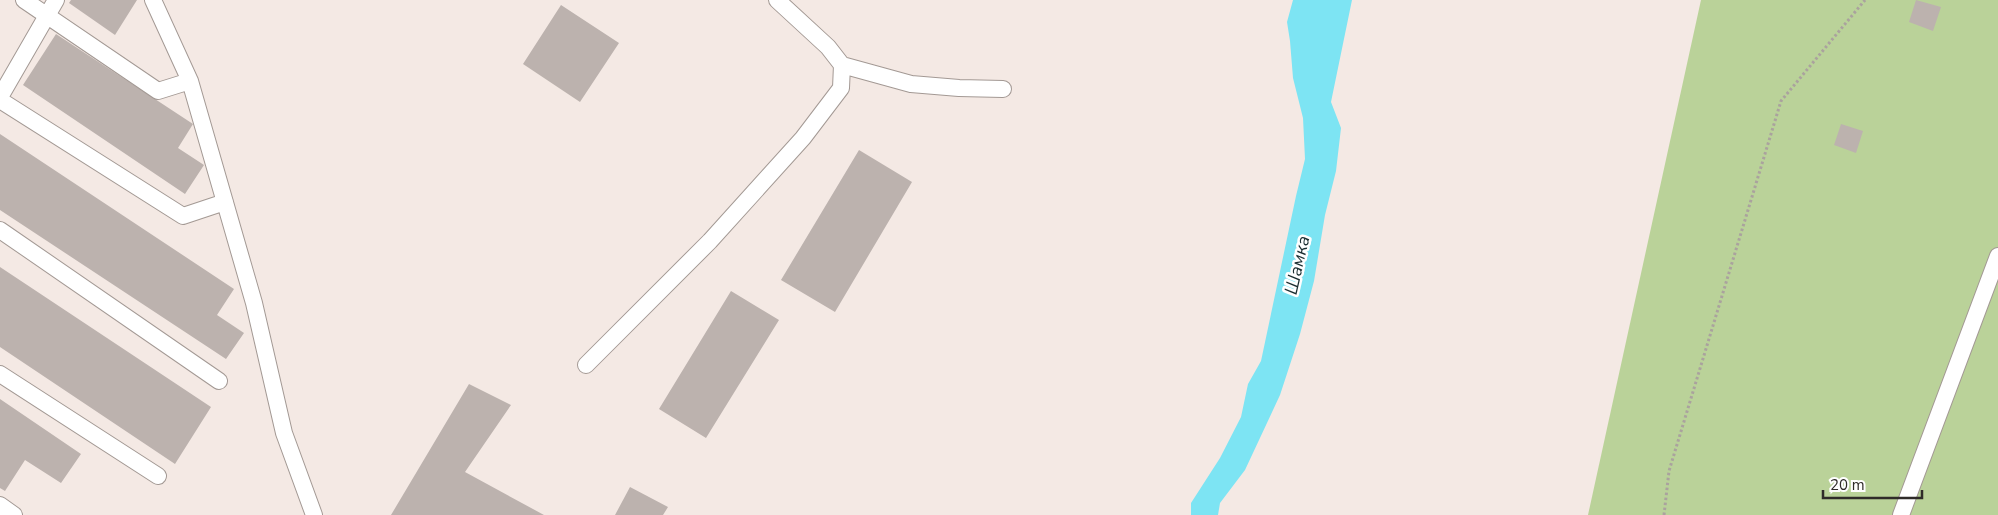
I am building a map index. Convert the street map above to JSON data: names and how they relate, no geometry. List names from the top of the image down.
{
  "water": ["Шамка"],
  "scale_bar": "20 m"
}
